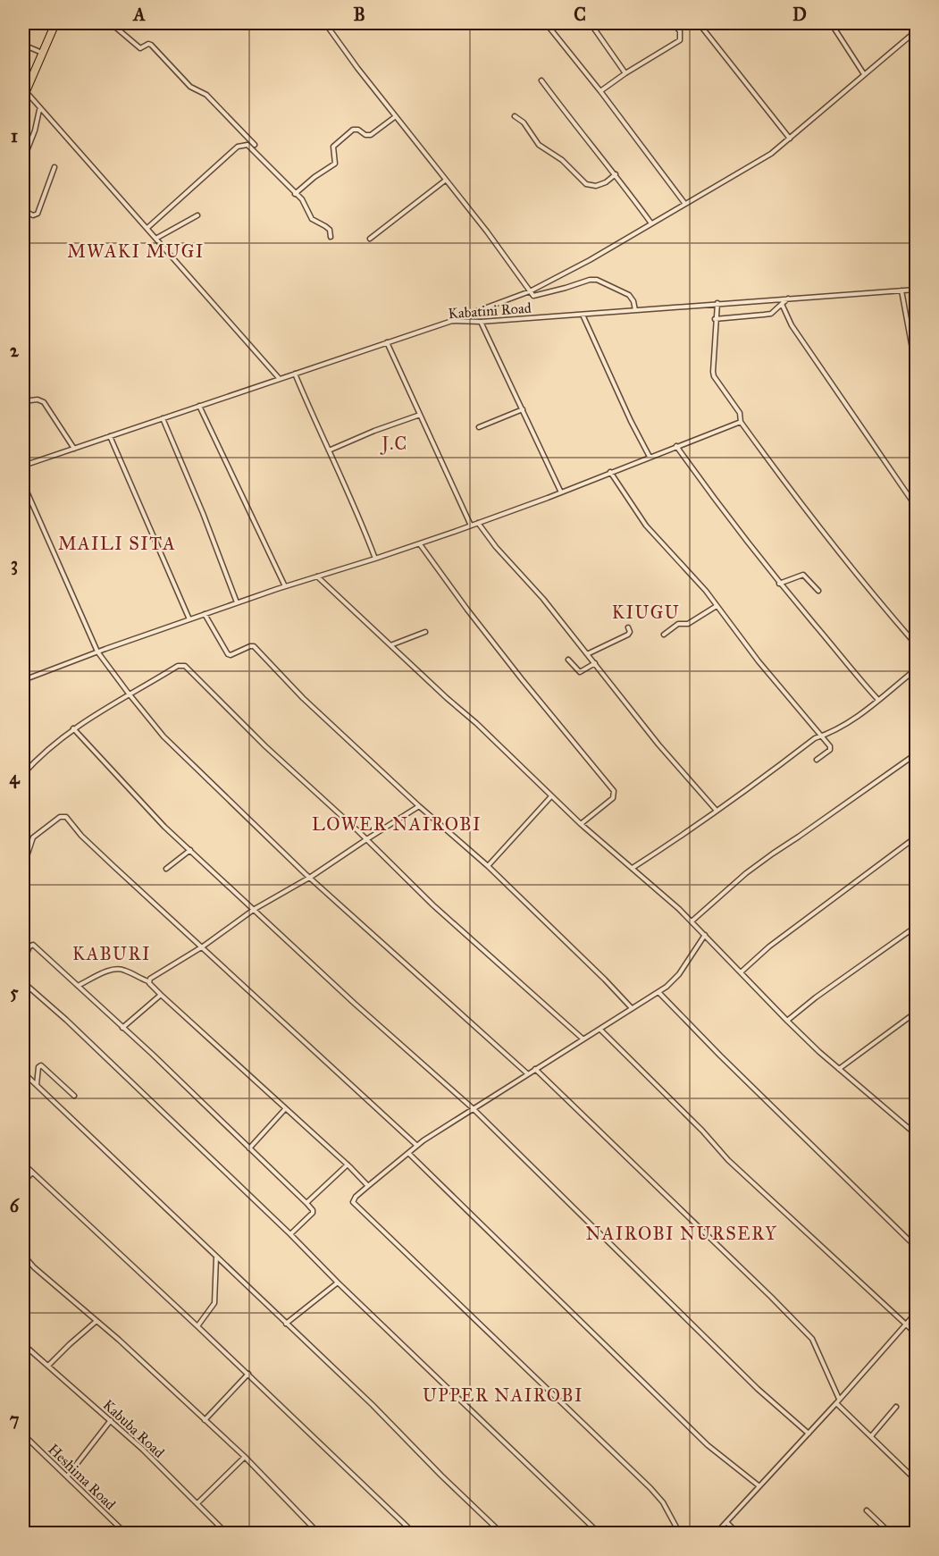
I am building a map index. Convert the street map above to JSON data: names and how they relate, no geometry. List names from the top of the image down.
{
  "streets": {
    "street": ["Kabatini Road", "Kabuba Road", "Heshima Road"]
  },
  "districts": [
    "MWAKI MUGI",
    "J.C",
    "MAILI SITA",
    "KIUGU",
    "LOWER NAIROBI",
    "KABURI",
    "NAIROBI NURSERY",
    "UPPER NAIROBI"
  ],
  "grid": {
    "columns": [
      "A",
      "B",
      "C",
      "D"
    ],
    "rows": [
      "1",
      "2",
      "3",
      "4",
      "5",
      "6",
      "7"
    ]
  }
}
